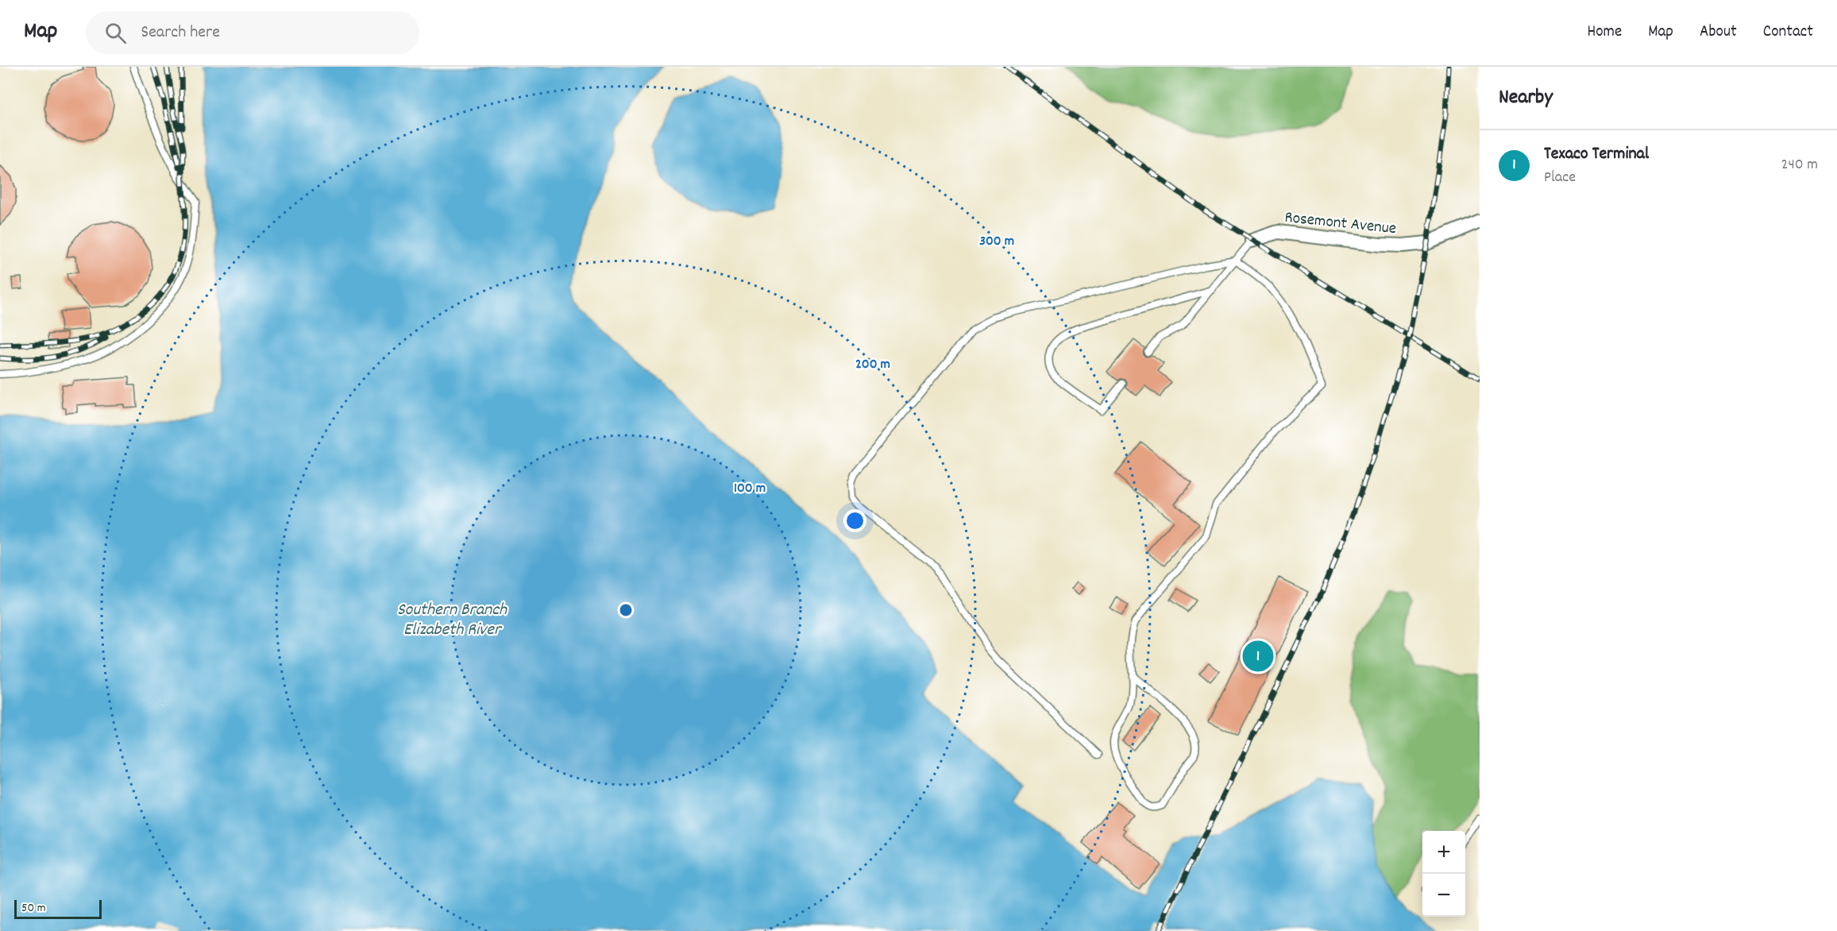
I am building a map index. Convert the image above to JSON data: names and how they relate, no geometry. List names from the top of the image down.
{
  "streets": {
    "street": ["Rosemont Avenue"]
  },
  "water": ["Southern Branch Elizabeth River"],
  "scale_bar": "50 m",
  "page": {
    "header": "Map",
    "search": "Search here",
    "nav": [
      "Home",
      "Map",
      "About",
      "Contact"
    ],
    "heading": "Nearby",
    "list": [
      {
        "mark": "1",
        "name": "Texaco Terminal",
        "note": "Place",
        "value": "240 m"
      }
    ],
    "pins": "1",
    "map_buttons": ["+", "−"],
    "scale": "50 m"
  },
  "rings": ["300 m", "200 m", "100 m"]
}
